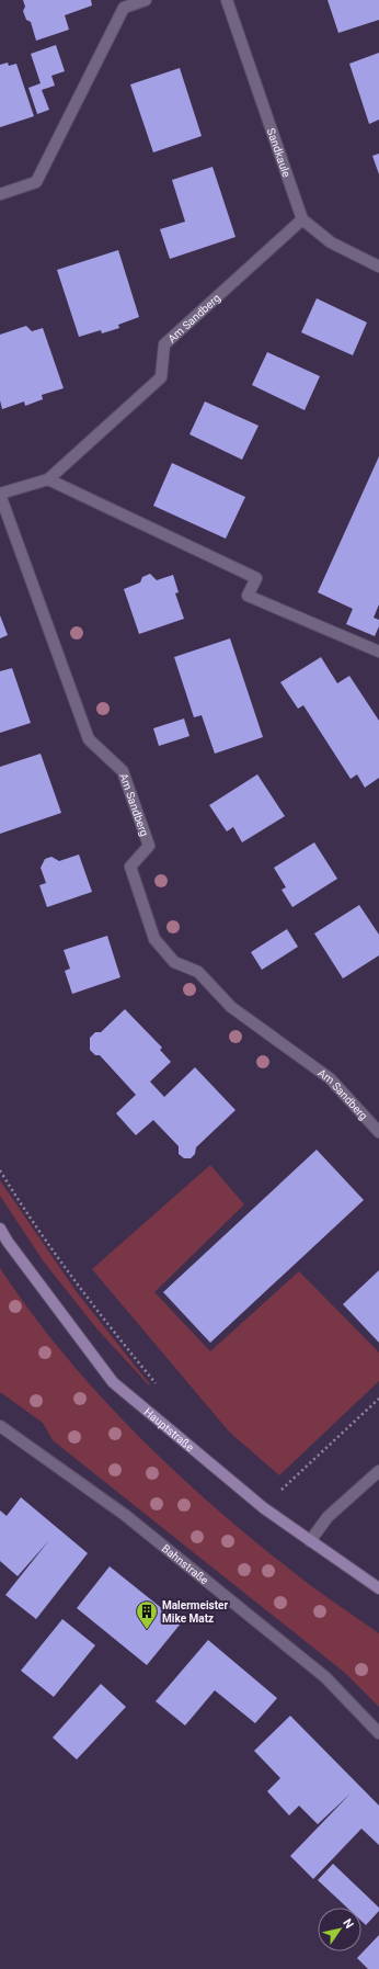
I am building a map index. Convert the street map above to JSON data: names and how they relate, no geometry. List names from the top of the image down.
{
  "streets": {
    "main road": ["Hauptstraße"],
    "street": ["Sandkaule", "Am Sandberg", "Bahnstraße"]
  },
  "crossings": [
    ["Sandkaule", "Am Sandberg"]
  ],
  "places": {
    "building": ["Malermeister Mike Matz"]
  },
  "north": "top right"
}
